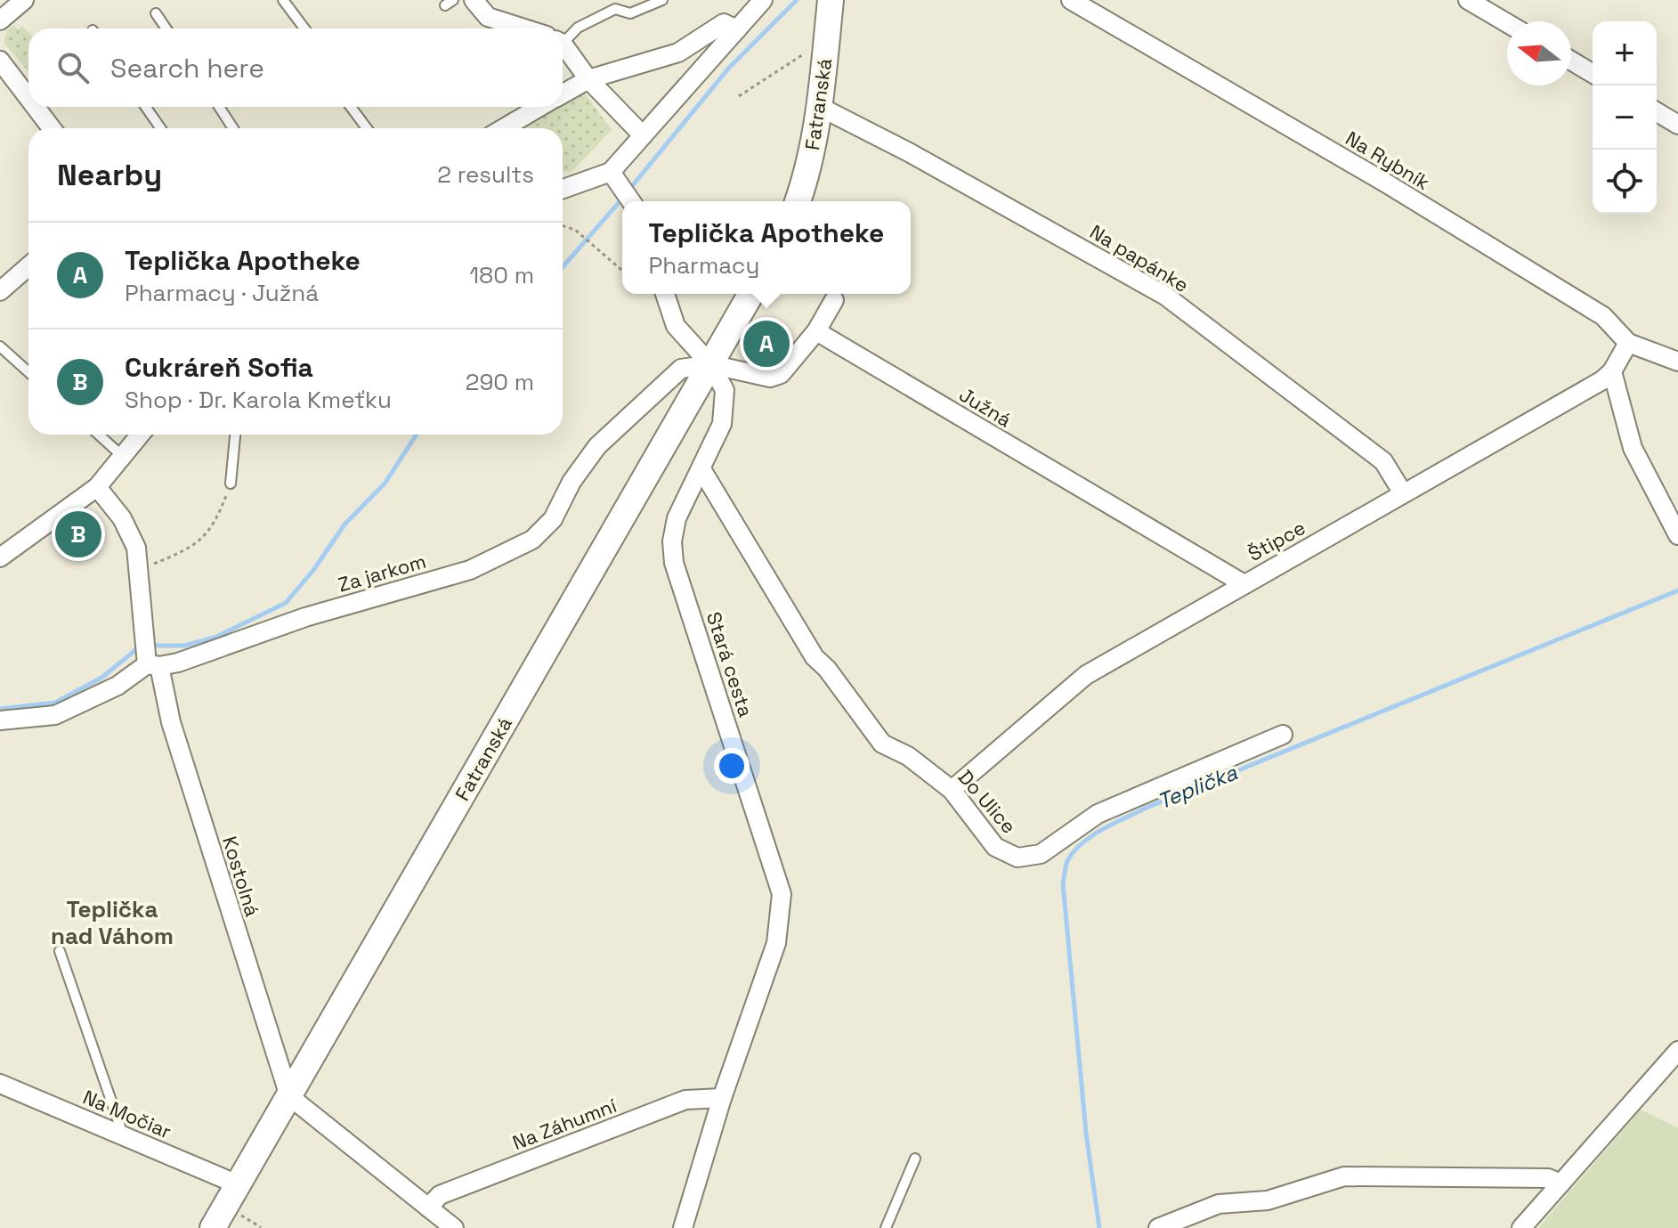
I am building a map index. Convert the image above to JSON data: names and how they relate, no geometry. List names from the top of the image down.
{
  "streets": {
    "main road": ["Fatranská"],
    "street": [
      "Na Rybník",
      "Na papánke",
      "Južná",
      "Štipce",
      "Za jarkom",
      "Stará cesta",
      "Do Ulice",
      "Kostolná",
      "Na Močiar",
      "Na Záhumní"
    ]
  },
  "crossings": [
    ["Fatranská", "Na papánke"],
    ["Fatranská", "Za jarkom"],
    ["Fatranská", "Stará cesta"],
    ["Fatranská", "Kostolná"],
    ["Fatranská", "Na Močiar"],
    ["Na Rybník", "Štipce"],
    ["Na papánke", "Štipce"],
    ["Južná", "Štipce"],
    ["Štipce", "Do Ulice"],
    ["Za jarkom", "Stará cesta"],
    ["Za jarkom", "Kostolná"],
    ["Stará cesta", "Do Ulice"],
    ["Stará cesta", "Na Záhumní"]
  ],
  "districts": ["Teplička nad Váhom"],
  "water": ["Teplička"],
  "north": "left",
  "page": {
    "map_buttons": ["+", "−"],
    "search": "Search here",
    "heading": ["Nearby", "2 results"],
    "popup": ["Teplička Apotheke", "Pharmacy"],
    "list": [
      {
        "mark": "A",
        "name": "Teplička Apotheke",
        "note": "Pharmacy · Južná",
        "value": "180 m"
      },
      {
        "mark": "B",
        "name": "Cukráreň Sofia",
        "note": "Shop · Dr. Karola Kmeťku",
        "value": "290 m"
      }
    ],
    "pins": ["A", "B"]
  }
}
